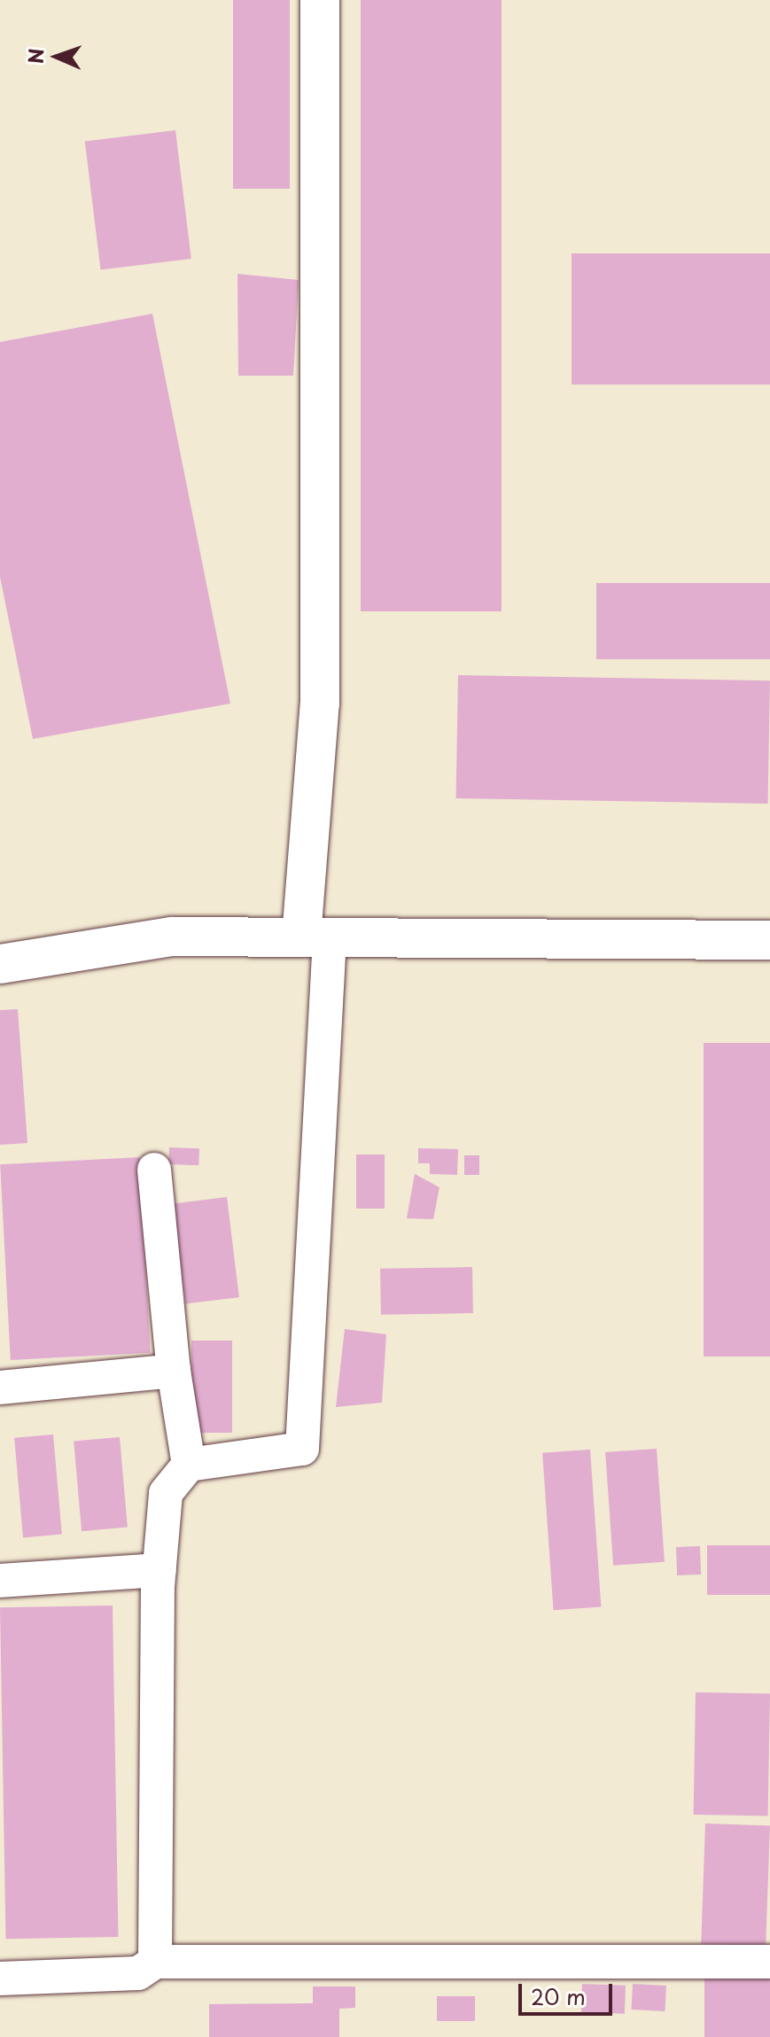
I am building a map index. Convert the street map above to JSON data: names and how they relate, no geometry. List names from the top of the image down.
{
  "scale_bar": "20 m",
  "north": "left"
}
